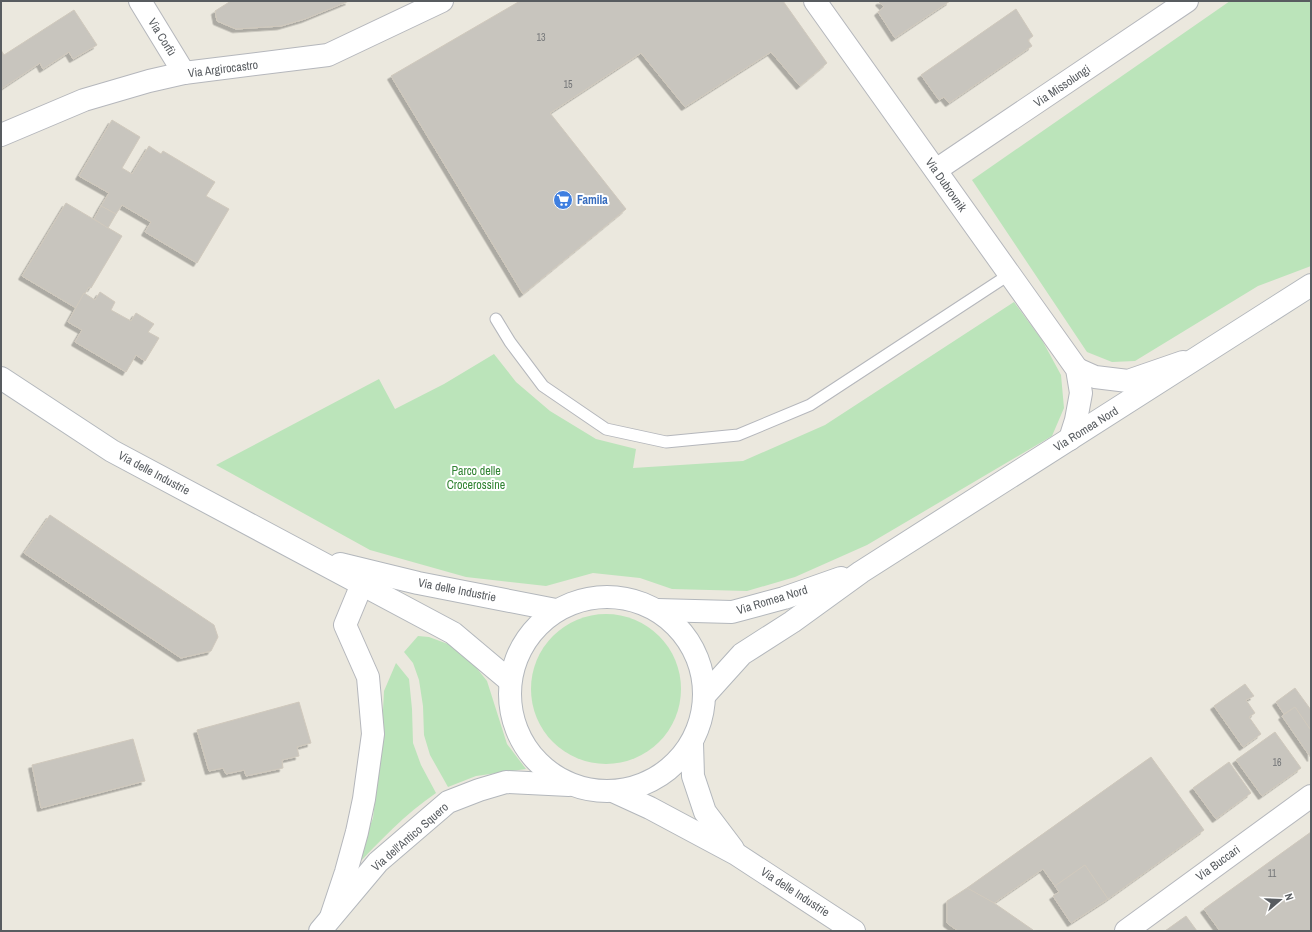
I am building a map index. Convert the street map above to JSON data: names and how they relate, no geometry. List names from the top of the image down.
{
  "streets": {
    "street": [
      "Via Corfù",
      "Via Argirocastro",
      "Via Missolungi",
      "Via Dubrovnik",
      "Via Romea Nord",
      "Via delle Industrie",
      "Via dell'Antico Squero",
      "Via Buccari"
    ]
  },
  "crossings": [
    ["Via Corfù", "Via Argirocastro"],
    ["Via Missolungi", "Via Dubrovnik"],
    ["Via Dubrovnik", "Via Romea Nord"]
  ],
  "parks": ["Parco delle Crocerossine"],
  "places": {
    "supermarket": ["Famila"]
  },
  "house_numbers": [
    "13",
    "15",
    "16",
    "11"
  ],
  "north": "right"
}
